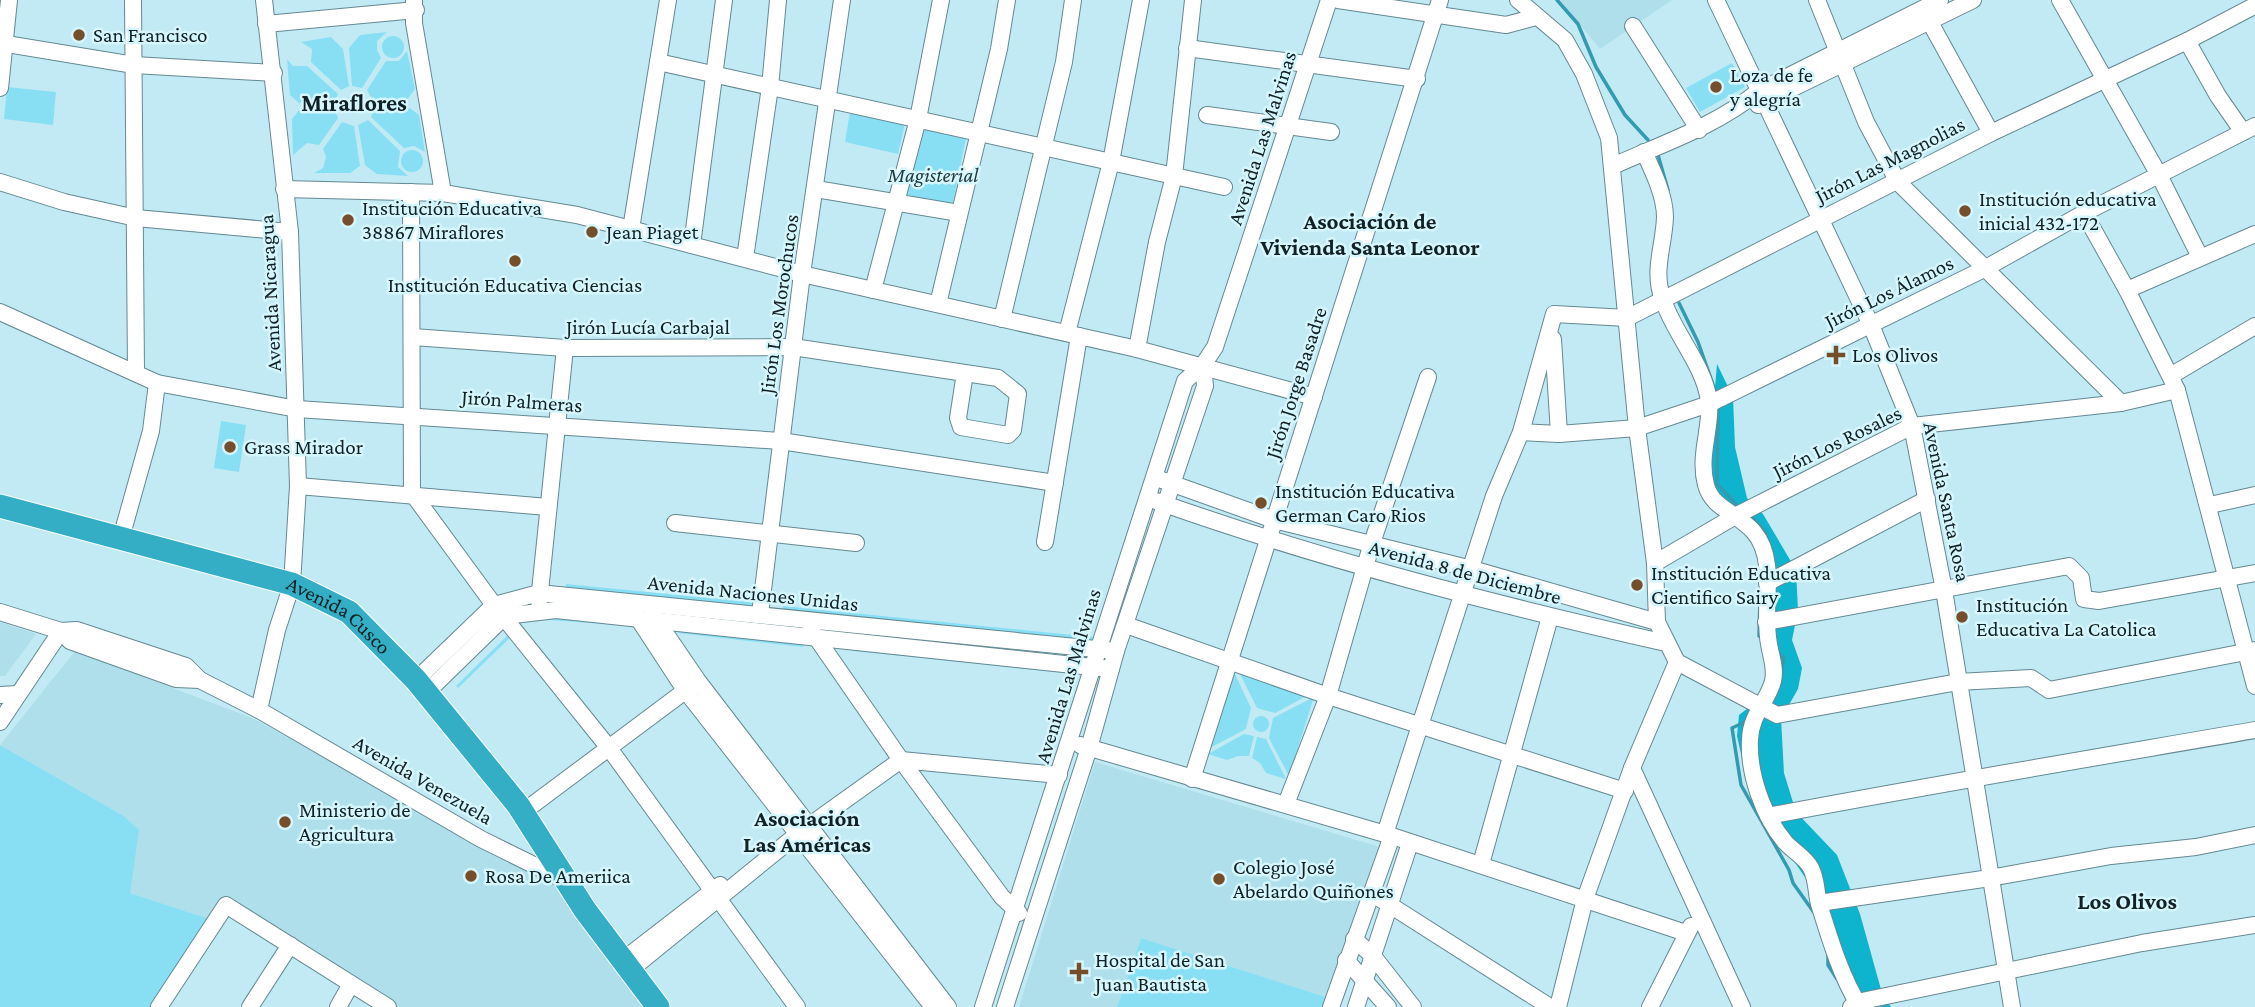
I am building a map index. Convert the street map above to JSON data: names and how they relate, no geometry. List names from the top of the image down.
{
  "streets": {
    "highway": ["Avenida Cusco"],
    "street": [
      "Avenida Las Malvinas",
      "Jirón Las Magnolias",
      "Jirón Los Álamos",
      "Avenida Nicaragua",
      "Jirón Los Morochucos",
      "Jirón Lucía Carbajal",
      "Jirón Jorge Basadre",
      "Jirón Palmeras",
      "Jirón Los Rosales",
      "Avenida Santa Rosa",
      "Avenida 8 de Diciembre",
      "Avenida Naciones Unidas",
      "Avenida Venezuela"
    ]
  },
  "crossings": [
    ["Avenida Las Malvinas", "Avenida 8 de Diciembre"],
    ["Avenida Las Malvinas", "Avenida Naciones Unidas"],
    ["Jirón Las Magnolias", "Avenida Santa Rosa"],
    ["Jirón Los Álamos", "Avenida Santa Rosa"],
    ["Avenida Nicaragua", "Jirón Palmeras"],
    ["Avenida Nicaragua", "Avenida Cusco"],
    ["Jirón Los Morochucos", "Jirón Lucía Carbajal"],
    ["Jirón Los Morochucos", "Jirón Palmeras"],
    ["Jirón Los Morochucos", "Avenida Naciones Unidas"],
    ["Jirón Jorge Basadre", "Avenida 8 de Diciembre"],
    ["Jirón Los Rosales", "Avenida Santa Rosa"],
    ["Avenida Naciones Unidas", "Avenida Cusco"],
    ["Avenida Cusco", "Avenida Venezuela"]
  ],
  "districts": [
    "Miraflores",
    "Asociación de Vivienda Santa Leonor",
    "Asociación Las Américas",
    "Los Olivos"
  ],
  "parks": ["Magisterial"],
  "places": {
    "other": [
      "San Francisco",
      "Loza de fe y alegría",
      "Institución educativa inicial 432-172",
      "Institución Educativa 38867 Miraflores",
      "Jean Piaget",
      "Institución Educativa Ciencias",
      "Grass Mirador",
      "Institución Educativa German Caro Rios",
      "Institución Educativa Cientifico Sairy",
      "Institución Educativa La Catolica",
      "Ministerio de Agricultura",
      "Rosa De Ameriica",
      "Colegio José Abelardo Quiñones"
    ],
    "health": ["Los Olivos", "Hospital de San Juan Bautista"]
  }
}
